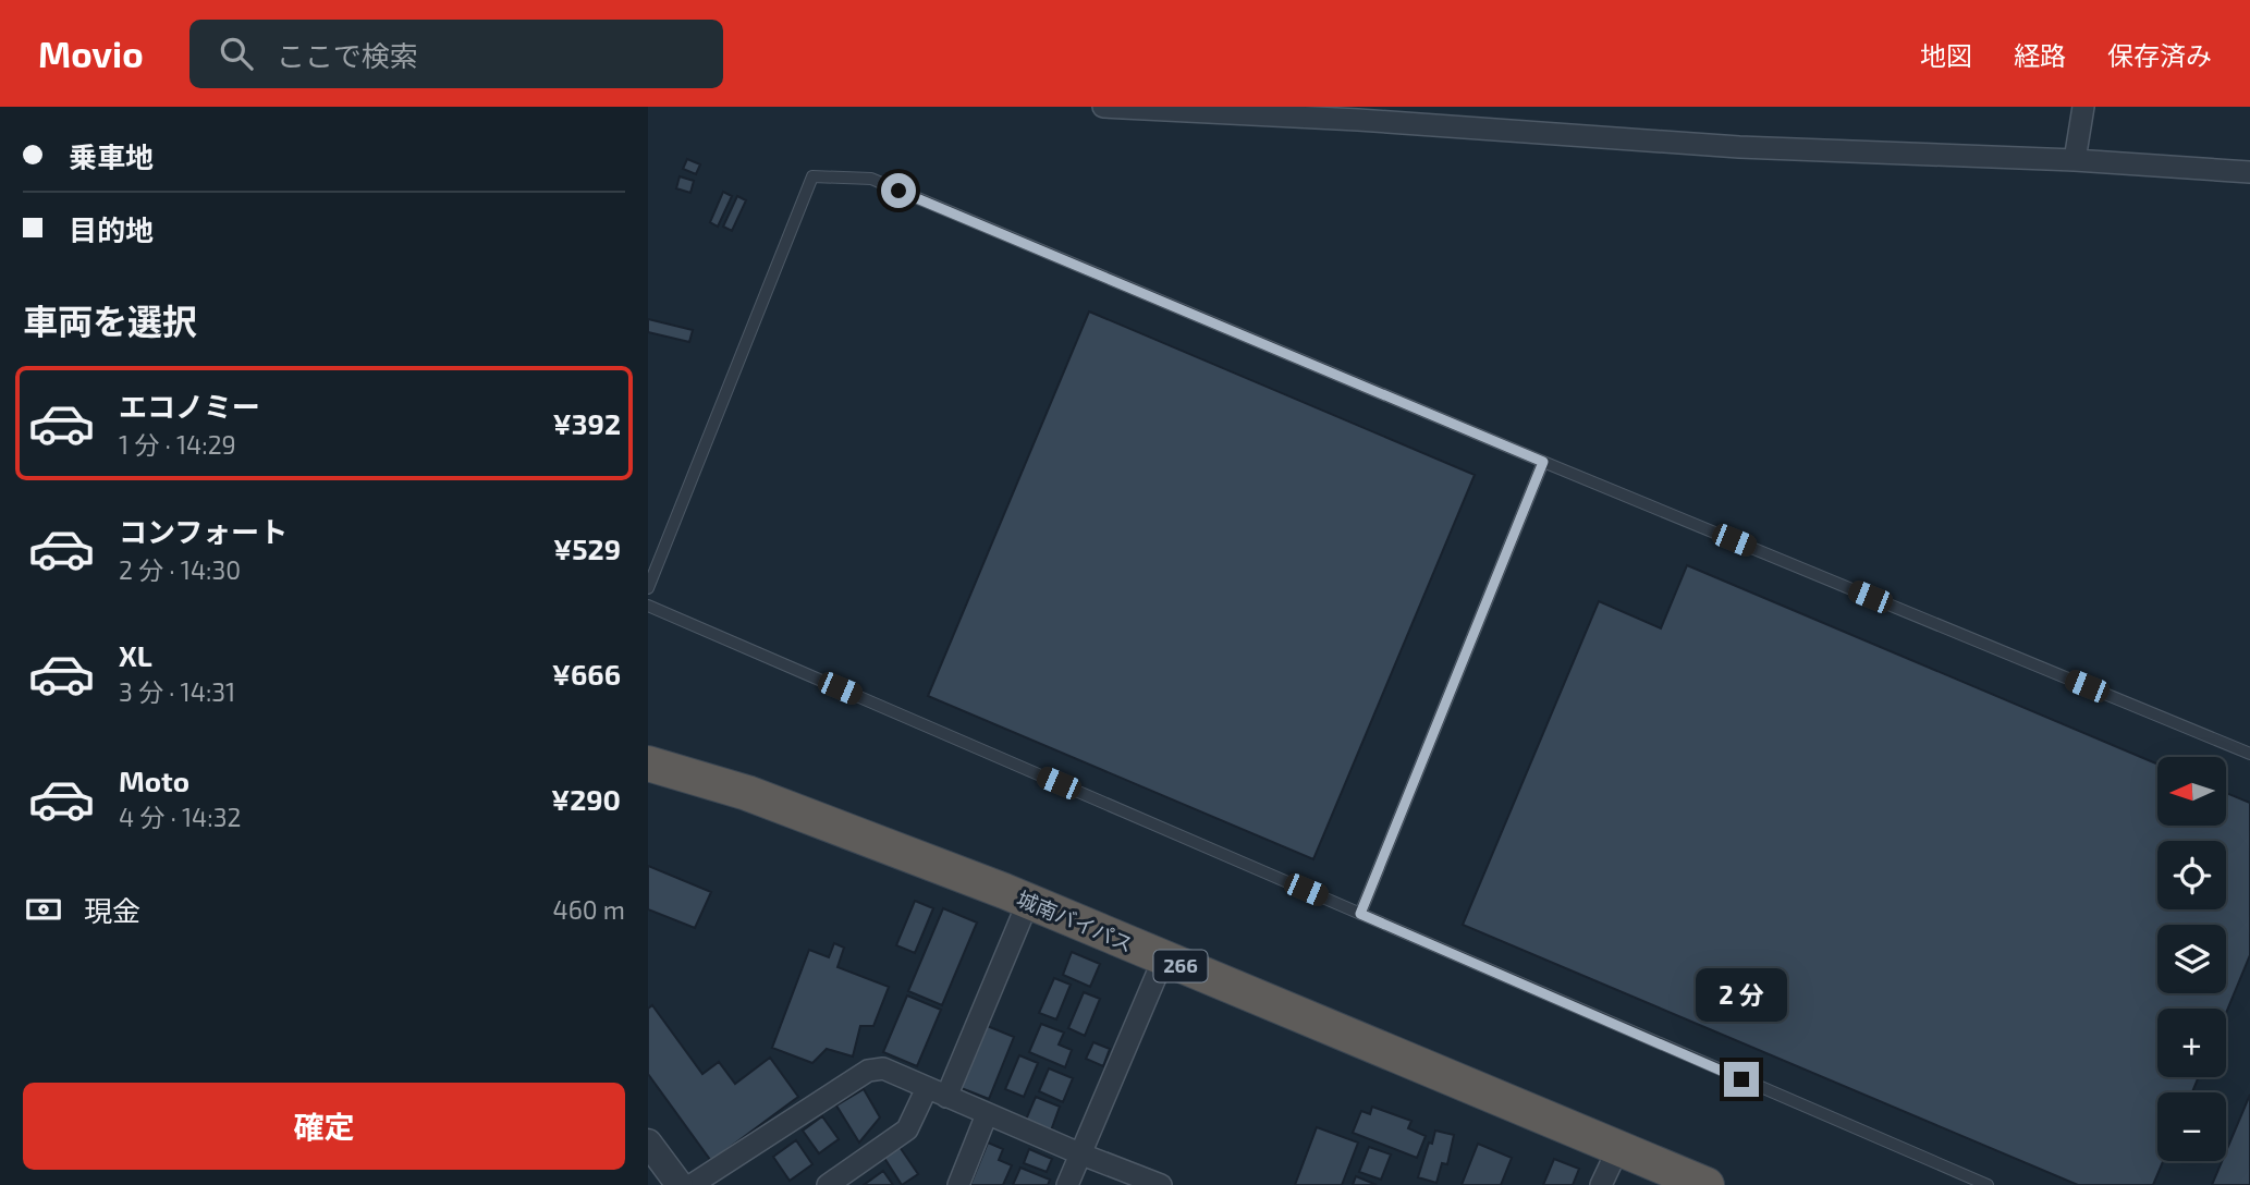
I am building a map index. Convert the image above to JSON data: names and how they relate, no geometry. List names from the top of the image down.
{
  "streets": {
    "highway": ["城南バイパス", "266"]
  },
  "north": "left",
  "page": {
    "header": "Movio",
    "search": "ここで検索",
    "nav": ["地図", "経路", "保存済み"],
    "banner": ["乗車地", "目的地"],
    "heading": "車両を選択",
    "list": [
      {
        "name": "エコノミー",
        "note": "1 分 · 14:29",
        "value": "¥392"
      },
      {
        "name": "コンフォート",
        "note": "2 分 · 14:30",
        "value": "¥529"
      },
      {
        "name": "XL",
        "note": "3 分 · 14:31",
        "value": "¥666"
      },
      {
        "name": "Moto",
        "note": "4 分 · 14:32",
        "value": "¥290"
      }
    ],
    "map_buttons": ["+", "−"],
    "pay": ["現金", "460 m"],
    "bubble": "2 分",
    "buttons": "確定"
  }
}
